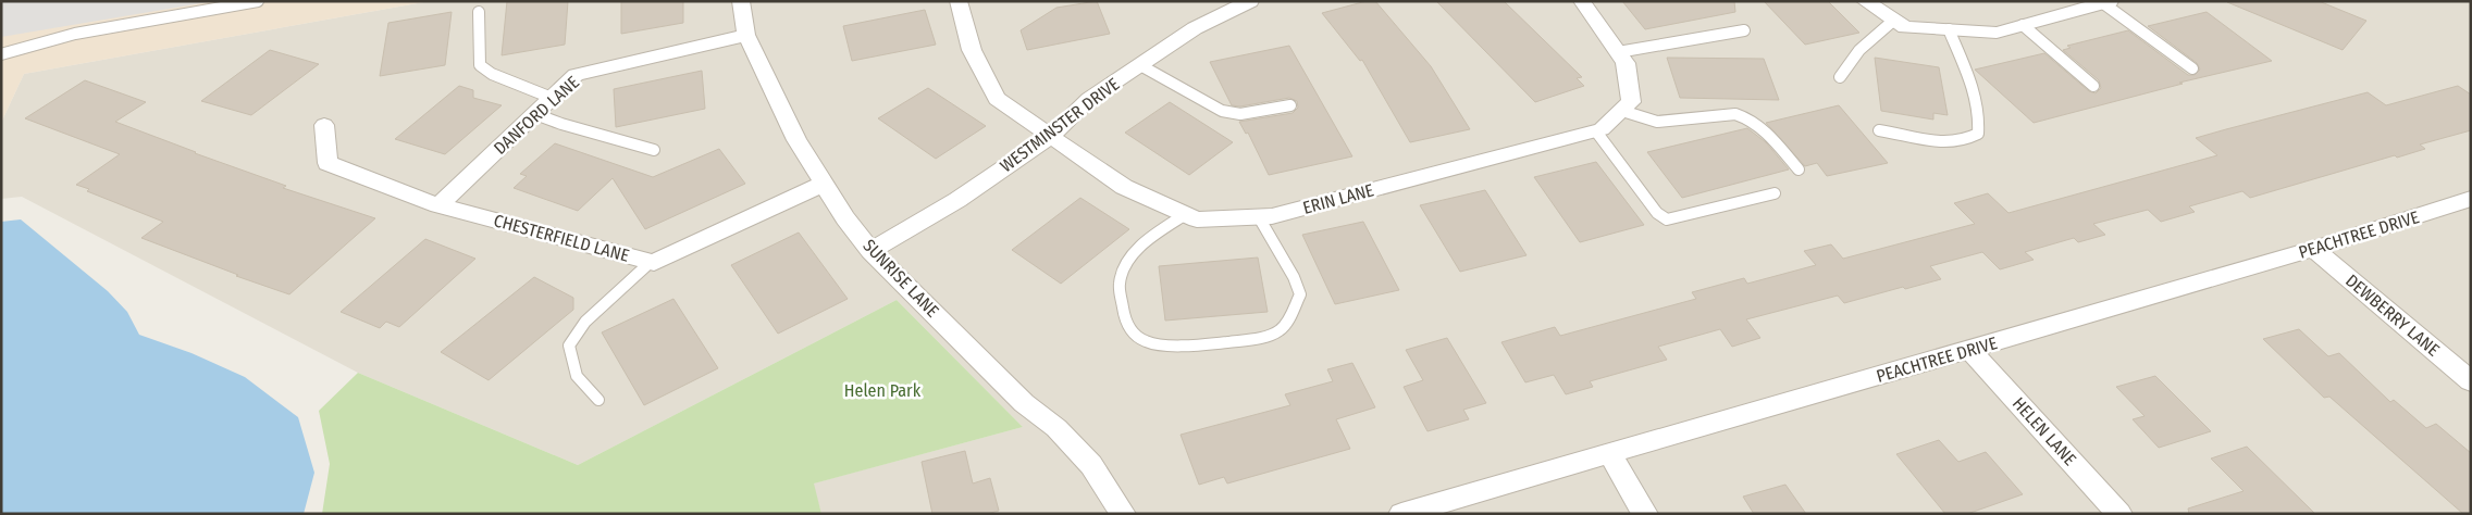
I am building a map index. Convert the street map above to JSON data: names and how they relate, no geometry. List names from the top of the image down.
{
  "streets": {
    "street": [
      "DANFORD LANE",
      "WESTMINSTER DRIVE",
      "ERIN LANE",
      "PEACHTREE DRIVE",
      "CHESTERFIELD LANE",
      "SUNRISE LANE",
      "DEWBERRY LANE",
      "HELEN LANE"
    ]
  },
  "crossings": [
    ["DANFORD LANE", "CHESTERFIELD LANE"],
    ["DANFORD LANE", "SUNRISE LANE"],
    ["WESTMINSTER DRIVE", "ERIN LANE"],
    ["WESTMINSTER DRIVE", "SUNRISE LANE"],
    ["PEACHTREE DRIVE", "DEWBERRY LANE"],
    ["PEACHTREE DRIVE", "HELEN LANE"],
    ["CHESTERFIELD LANE", "SUNRISE LANE"]
  ],
  "parks": ["Helen Park"]
}
